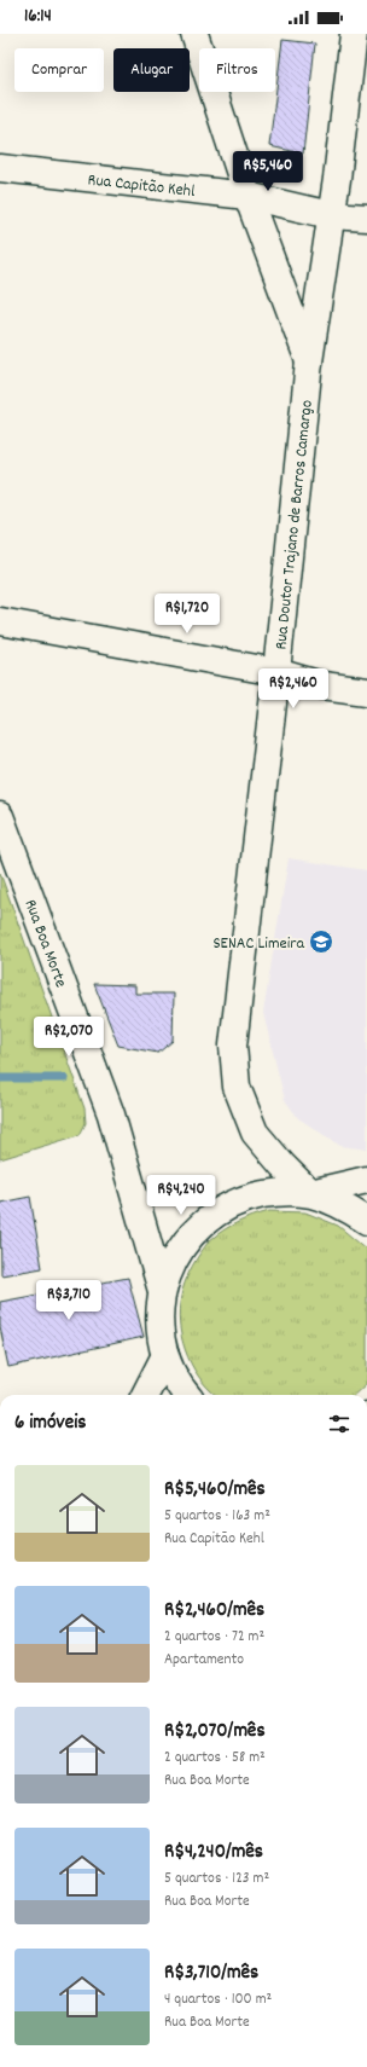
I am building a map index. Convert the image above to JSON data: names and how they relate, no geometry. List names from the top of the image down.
{
  "streets": {
    "main road": ["Rua Capitão Kehl", "Rua Doutor Trajano de Barros Camargo", "Rua Boa Morte"]
  },
  "crossings": [
    ["Rua Capitão Kehl", "Rua Doutor Trajano de Barros Camargo"]
  ],
  "places": {
    "school or university": ["SENAC Limeira"]
  },
  "page": {
    "status": "16:14",
    "chip": ["Comprar", "Alugar", "Filtros"],
    "price": [
      "R$5,460",
      "R$1,720",
      "R$2,460",
      "R$2,070",
      "R$4,240",
      "R$3,710"
    ],
    "heading": "6 imóveis",
    "list": [
      {
        "name": "R$5,460/mês",
        "note": "5 quartos · 163 m² · Rua Capitão Kehl"
      },
      {
        "name": "R$2,460/mês",
        "note": "2 quartos · 72 m² · Apartamento"
      },
      {
        "name": "R$2,070/mês",
        "note": "2 quartos · 58 m² · Rua Boa Morte"
      },
      {
        "name": "R$4,240/mês",
        "note": "5 quartos · 123 m² · Rua Boa Morte"
      },
      {
        "name": "R$3,710/mês",
        "note": "4 quartos · 100 m² · Rua Boa Morte"
      }
    ]
  }
}
